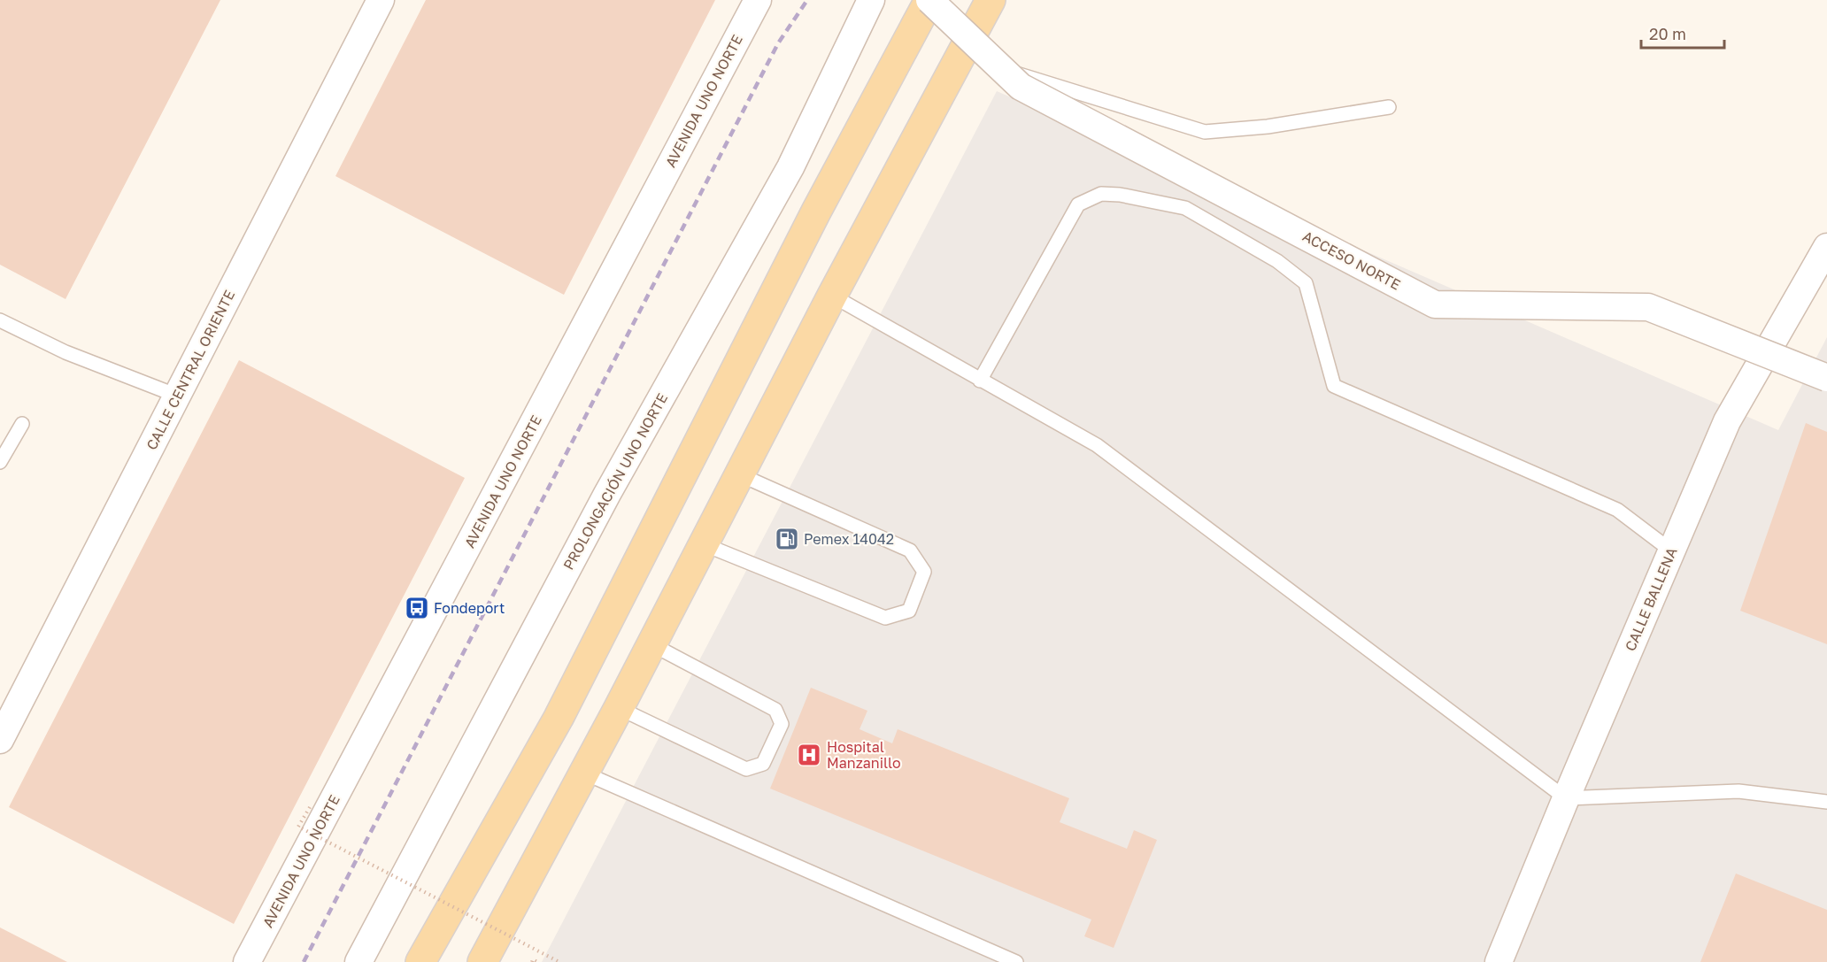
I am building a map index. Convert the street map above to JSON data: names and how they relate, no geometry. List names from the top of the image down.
{
  "streets": {
    "street": [
      "AVENIDA UNO NORTE",
      "ACCESO NORTE",
      "CALLE CENTRAL ORIENTE",
      "PROLONGACIÓN UNO NORTE",
      "CALLE BALLENA"
    ]
  },
  "places": {
    "fuel station": ["Pemex 14042"],
    "bus stop": ["Fondeport"],
    "hospital": ["Hospital Manzanillo"]
  },
  "scale_bar": "20 m"
}
